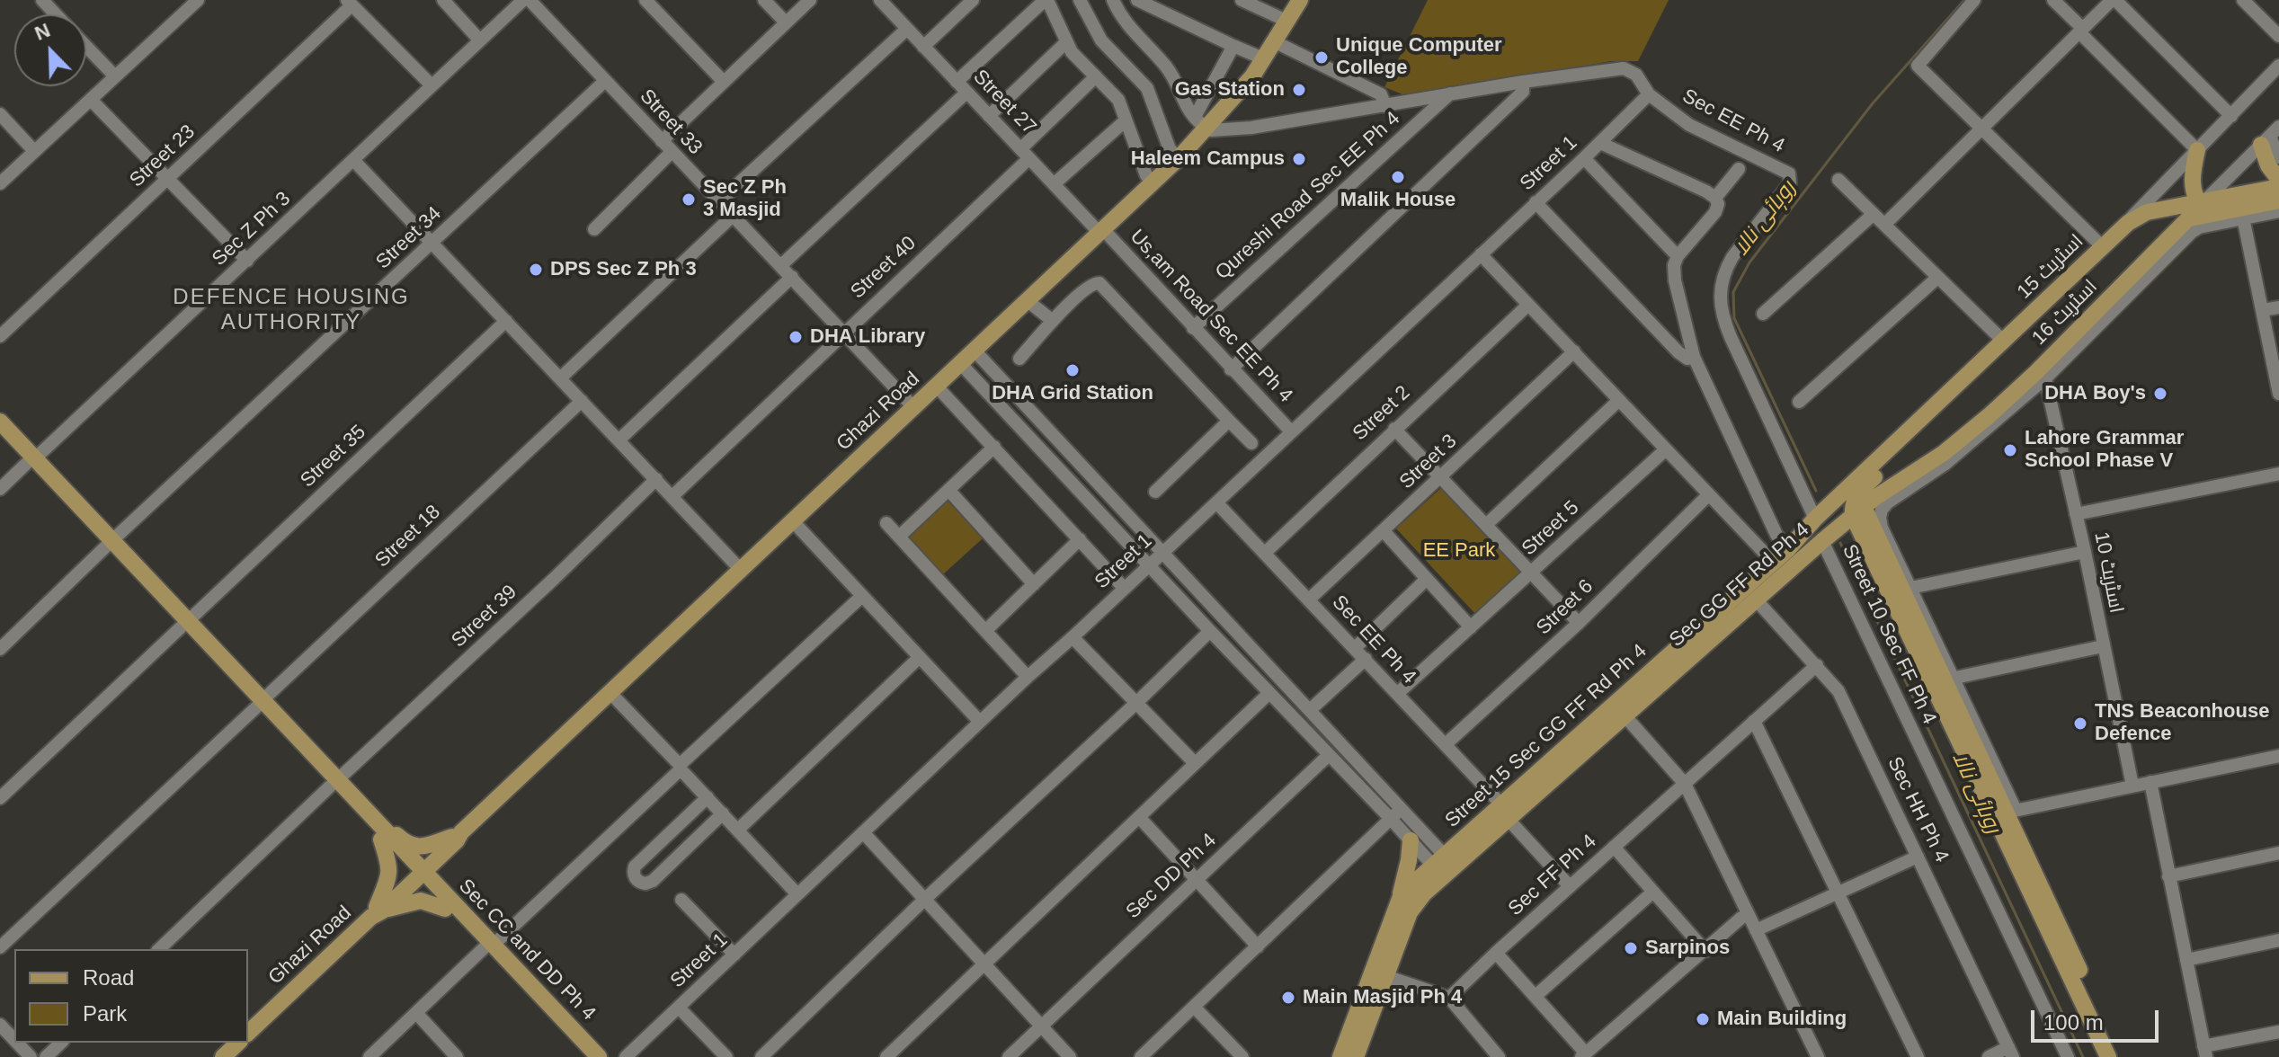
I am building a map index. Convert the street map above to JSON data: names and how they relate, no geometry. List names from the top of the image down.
{
  "streets": {
    "main road": [
      "اسٹریٹ 15",
      "اسٹریٹ 16",
      "Ghazi Road",
      "Sec GG FF Rd Ph 4",
      "Street 15 Sec GG FF Rd Ph 4",
      "Sec CC and DD Ph 4"
    ],
    "street": [
      "Street 27",
      "Sec EE Ph 4",
      "Street 33",
      "Street 23",
      "Street 1",
      "Qureshi Road Sec EE Ph 4",
      "Sec Z Ph 3",
      "Street 34",
      "Street 40",
      "Us,am Road Sec EE Ph 4",
      "Street 2",
      "Street 35",
      "Street 3",
      "Street 5",
      "Street 18",
      "اسٹریٹ 10",
      "Street 6",
      "Street 39",
      "Street 10 Sec FF Ph 4",
      "Sec HH Ph 4",
      "Sec FF Ph 4",
      "Sec DD Ph 4"
    ]
  },
  "crossings": [
    ["Street 27", "Street 40"],
    ["Street 27", "Us,am Road Sec EE Ph 4"],
    ["Street 27", "Ghazi Road"],
    ["Sec EE Ph 4", "Street 1"],
    ["Sec EE Ph 4", "Qureshi Road Sec EE Ph 4"],
    ["Sec EE Ph 4", "Ghazi Road"],
    ["Sec EE Ph 4", "Street 2"],
    ["Sec EE Ph 4", "Street 3"],
    ["Sec EE Ph 4", "Street 5"],
    ["Sec EE Ph 4", "Sec GG FF Rd Ph 4"],
    ["Sec EE Ph 4", "Street 6"],
    ["Sec EE Ph 4", "Street 15 Sec GG FF Rd Ph 4"],
    ["Sec EE Ph 4", "Sec FF Ph 4"],
    ["Street 33", "Street 34"],
    ["Street 33", "Street 40"],
    ["Street 33", "Ghazi Road"],
    ["Street 1", "Us,am Road Sec EE Ph 4"],
    ["Qureshi Road Sec EE Ph 4", "Us,am Road Sec EE Ph 4"],
    ["Sec Z Ph 3", "Sec CC and DD Ph 4"],
    ["Street 34", "Sec CC and DD Ph 4"],
    ["اسٹریٹ 15", "اسٹریٹ 16"],
    ["اسٹریٹ 15", "Sec GG FF Rd Ph 4"],
    ["اسٹریٹ 15", "Street 15 Sec GG FF Rd Ph 4"],
    ["اسٹریٹ 16", "اسٹریٹ 10"],
    ["اسٹریٹ 16", "Sec GG FF Rd Ph 4"],
    ["اسٹریٹ 16", "Street 15 Sec GG FF Rd Ph 4"],
    ["Us,am Road Sec EE Ph 4", "Ghazi Road"],
    ["Ghazi Road", "Sec CC and DD Ph 4"],
    ["Street 35", "Sec CC and DD Ph 4"],
    ["Street 18", "Sec CC and DD Ph 4"],
    ["Sec GG FF Rd Ph 4", "Street 10 Sec FF Ph 4"],
    ["Sec GG FF Rd Ph 4", "Street 15 Sec GG FF Rd Ph 4"],
    ["Sec GG FF Rd Ph 4", "Sec HH Ph 4"],
    ["Street 39", "Sec CC and DD Ph 4"],
    ["Sec HH Ph 4", "Sec FF Ph 4"]
  ],
  "districts": ["DEFENCE HOUSING AUTHORITY"],
  "water": ["روہائی نالا"],
  "parks": ["EE Park"],
  "places": [
    "Unique Computer College",
    "Gas Station",
    "Haleem Campus",
    "Malik House",
    "Sec Z Ph 3 Masjid",
    "DPS Sec Z Ph 3",
    "DHA Library",
    "DHA Grid Station",
    "DHA Boy's",
    "Lahore Grammar School Phase V",
    "TNS Beaconhouse Defence",
    "Sarpinos",
    "Main Masjid Ph 4",
    "Main Building"
  ],
  "legend": ["Road", "Park"],
  "scale_bar": "100 m",
  "north": "top left"
}
